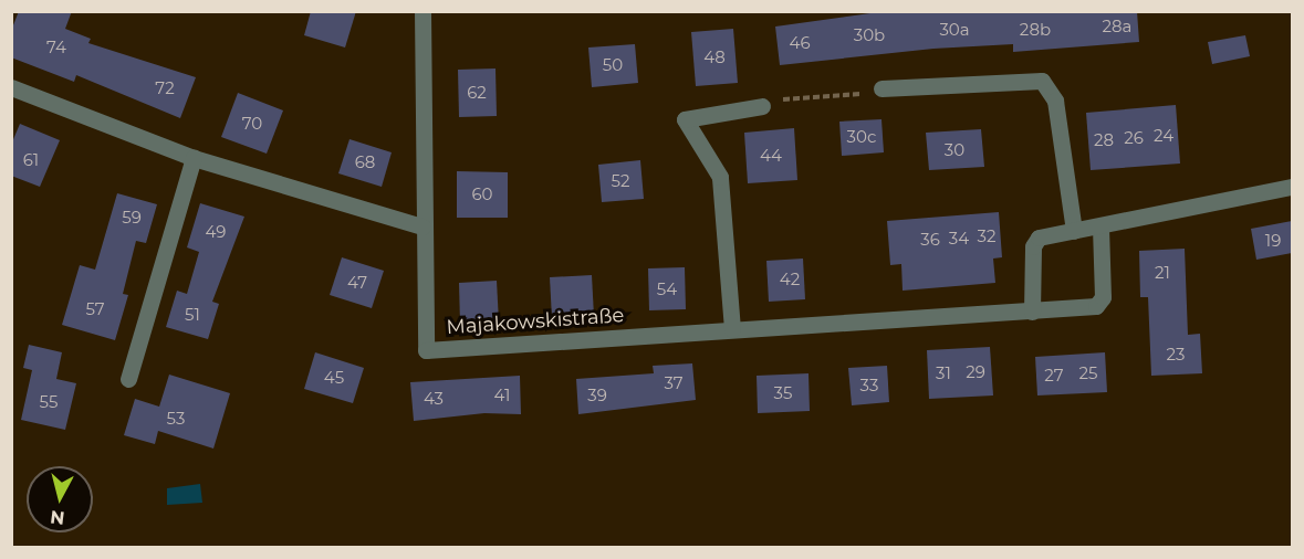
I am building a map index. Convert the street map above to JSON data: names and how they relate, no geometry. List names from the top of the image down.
{
  "streets": {
    "street": ["Majakowskistraße"]
  },
  "house_numbers": [
    "28a",
    "30a",
    "28b",
    "30b",
    "46",
    "74",
    "48",
    "50",
    "72",
    "62",
    "70",
    "24",
    "30c",
    "26",
    "28",
    "30",
    "44",
    "61",
    "68",
    "52",
    "60",
    "59",
    "49",
    "32",
    "34",
    "36",
    "19",
    "21",
    "42",
    "47",
    "54",
    "57",
    "51",
    "23",
    "29",
    "31",
    "25",
    "27",
    "45",
    "37",
    "33",
    "35",
    "41",
    "39",
    "43",
    "55",
    "53"
  ],
  "north": "bottom"
}
